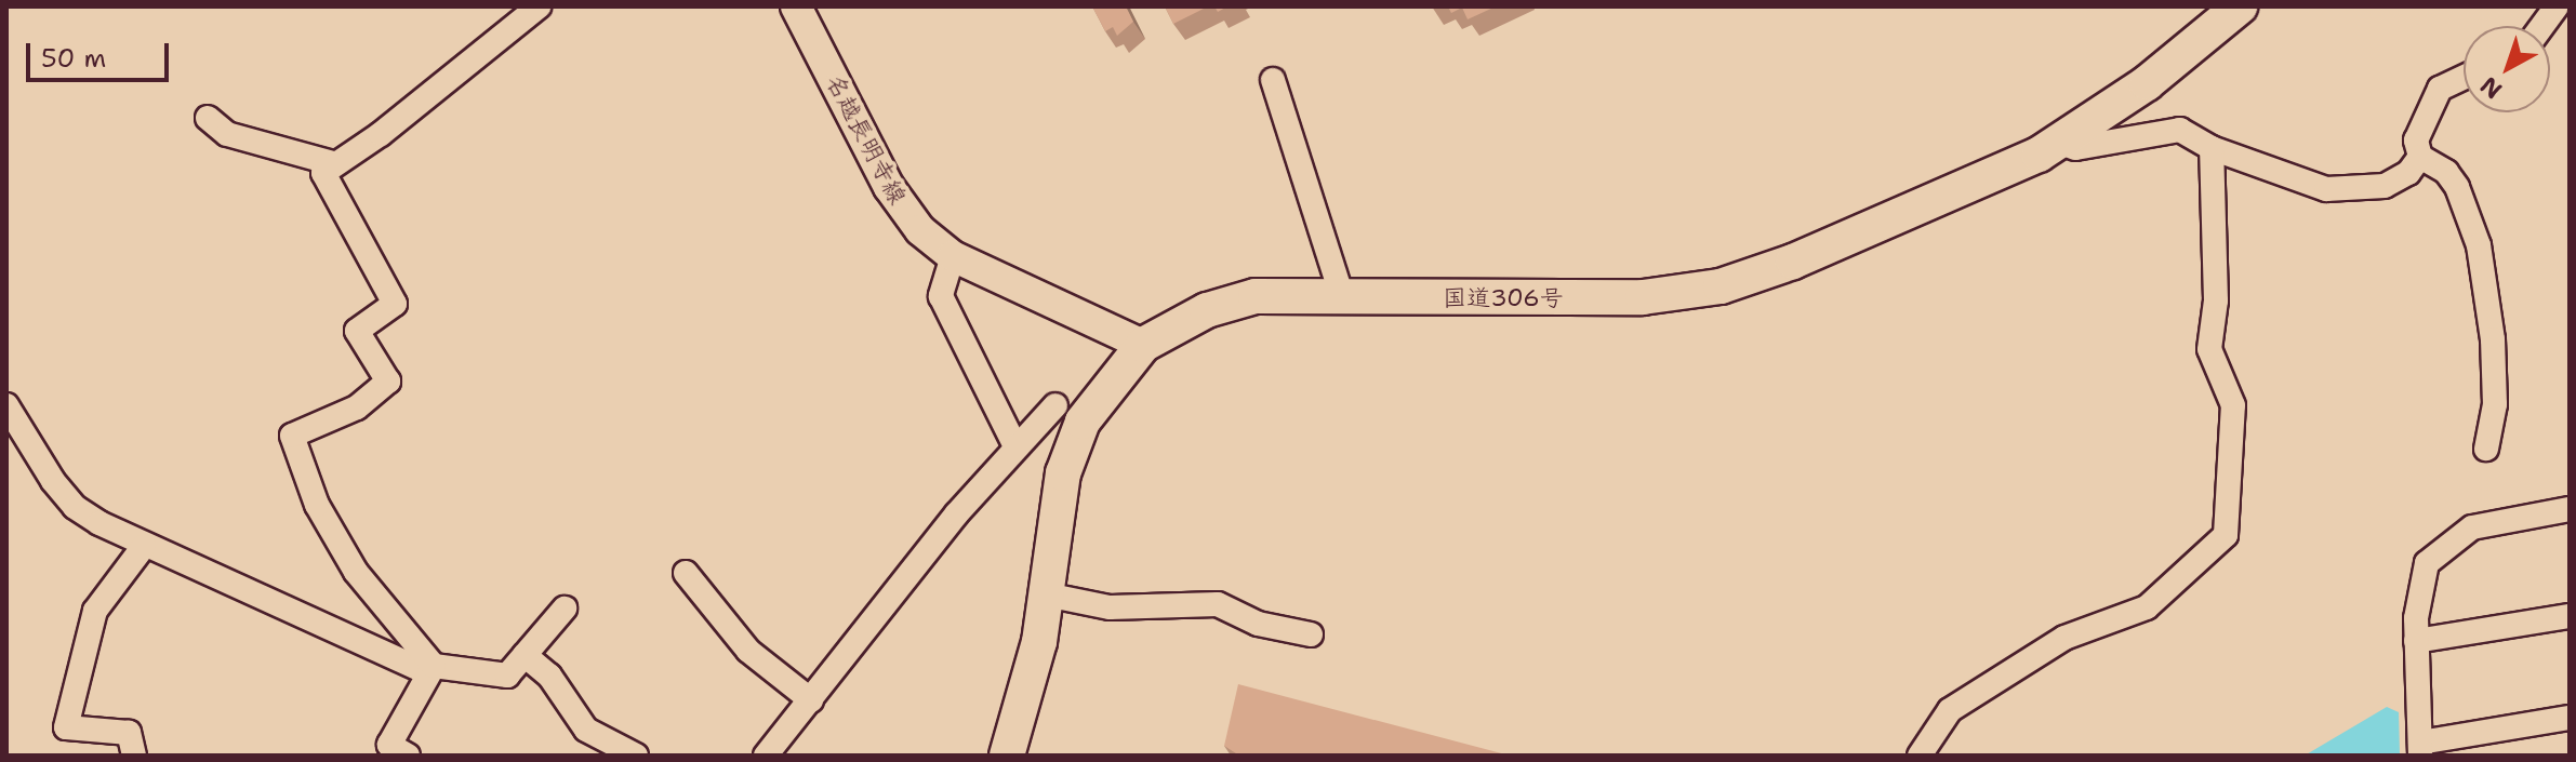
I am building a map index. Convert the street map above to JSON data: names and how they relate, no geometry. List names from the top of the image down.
{
  "streets": {
    "highway": ["国道306号"],
    "main road": ["名越長明寺線"]
  },
  "crossings": [
    ["名越長明寺線", "国道306号"]
  ],
  "scale_bar": "50 m",
  "north": "bottom left"
}
